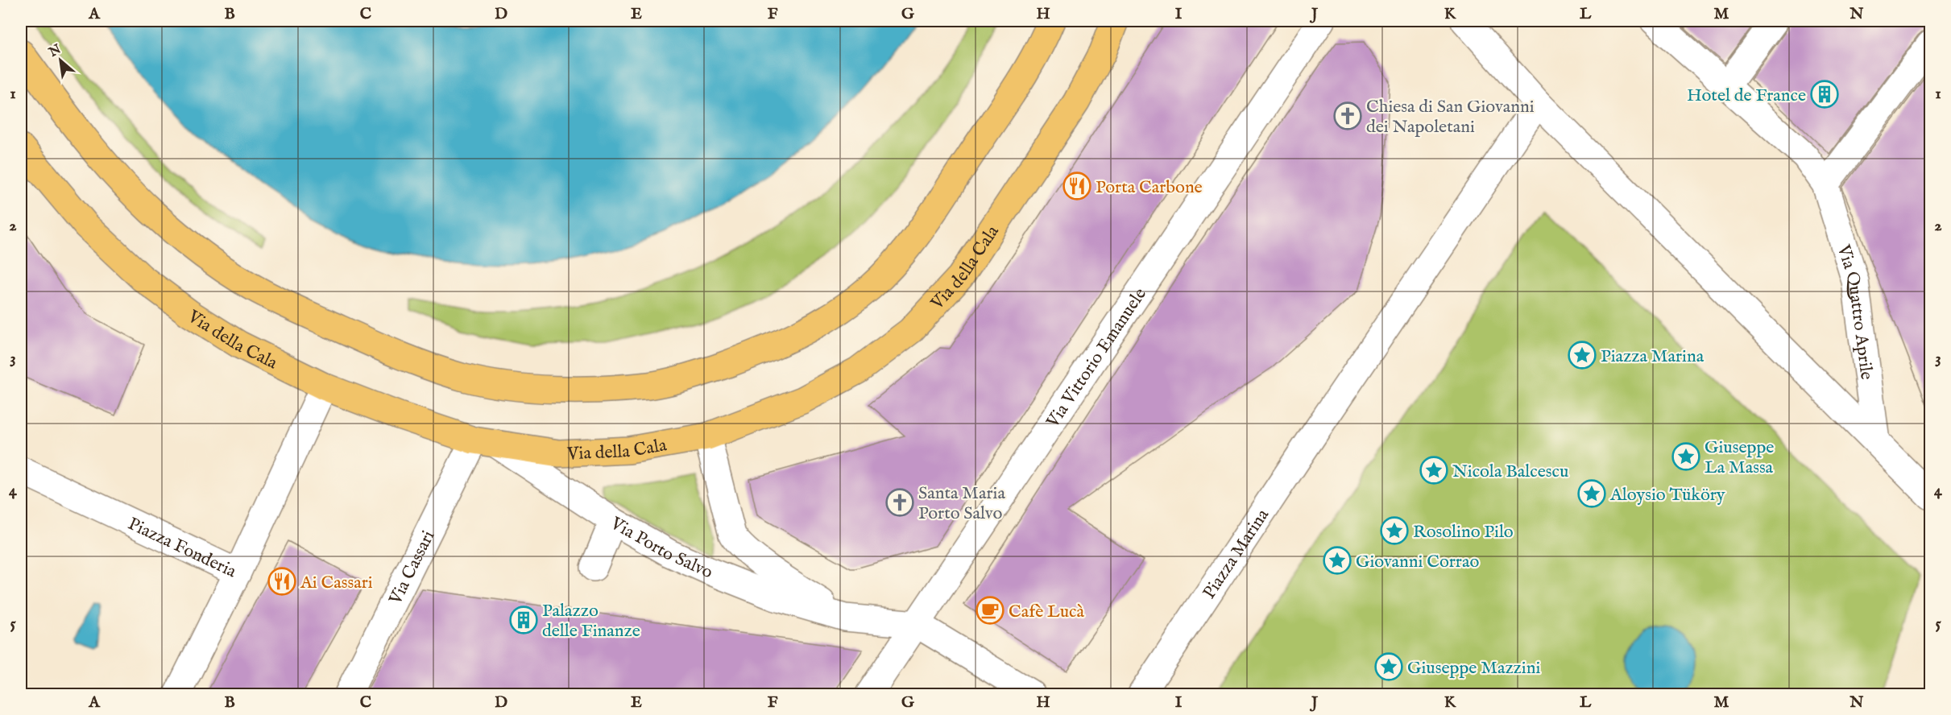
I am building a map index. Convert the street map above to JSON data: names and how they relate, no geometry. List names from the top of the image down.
{
  "streets": {
    "main road": ["Via della Cala"],
    "street": [
      "Via Quattro Aprile",
      "Via Vittorio Emanuele",
      "Piazza Fonderia",
      "Via Porto Salvo",
      "Piazza Marina",
      "Via Cassari"
    ]
  },
  "crossings": [
    ["Via della Cala", "Piazza Fonderia"],
    ["Via della Cala", "Via Porto Salvo"],
    ["Via della Cala", "Via Cassari"],
    ["Via Vittorio Emanuele", "Via Porto Salvo"],
    ["Via Porto Salvo", "Via Cassari"]
  ],
  "places": {
    "building": ["Hotel de France", "Palazzo delle Finanze"],
    "church": ["Chiesa di San Giovanni dei Napoletani", "Santa Maria Porto Salvo"],
    "restaurant": ["Porta Carbone", "Ai Cassari"],
    "place": [
      "Piazza Marina",
      "Giuseppe La Massa",
      "Nicola Balcescu",
      "Aloysio Tüköry",
      "Rosolino Pilo",
      "Giovanni Corrao",
      "Giuseppe Mazzini"
    ],
    "cafe": ["Cafè Lucà"]
  },
  "north": "top left",
  "grid": {
    "columns": [
      "A",
      "B",
      "C",
      "D",
      "E",
      "F",
      "G",
      "H",
      "I",
      "J",
      "K",
      "L",
      "M",
      "N"
    ],
    "rows": [
      "1",
      "2",
      "3",
      "4",
      "5"
    ]
  }
}
